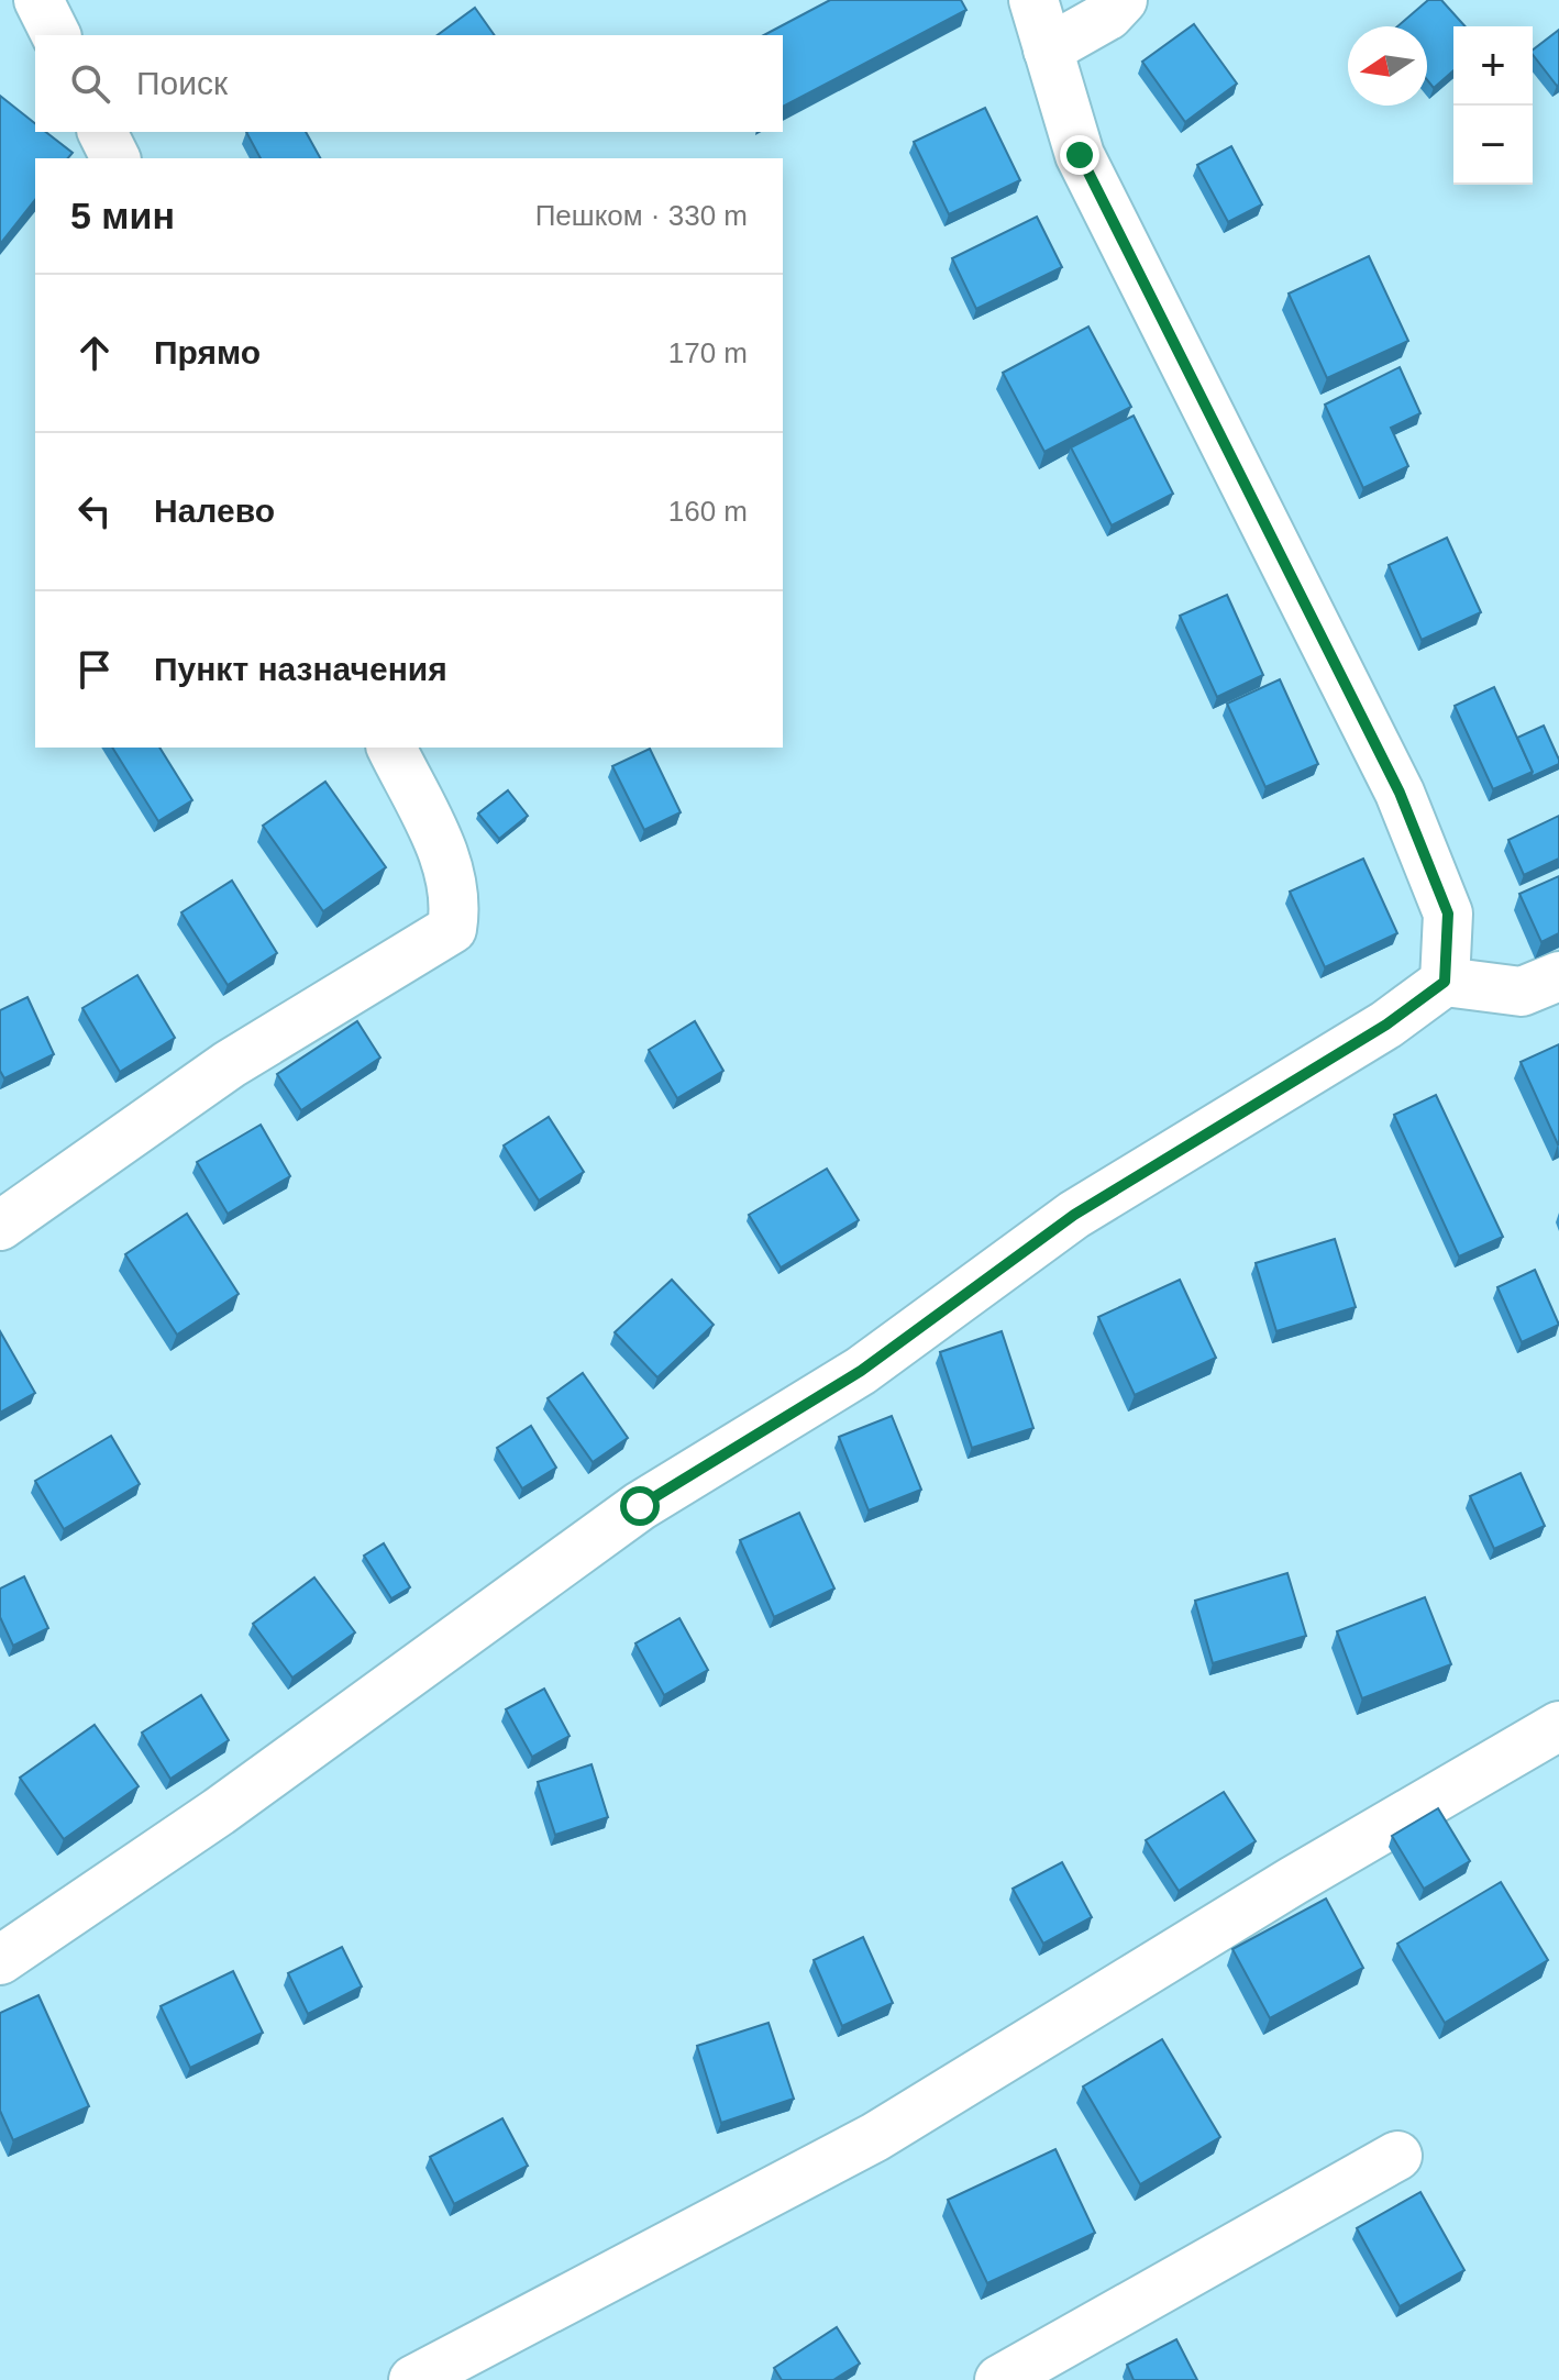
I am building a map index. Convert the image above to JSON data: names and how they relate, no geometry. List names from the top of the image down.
{
  "north": "left",
  "page": {
    "map_buttons": ["+", "−"],
    "search": "Поиск",
    "heading": ["5 мин", "Пешком · 330 m"],
    "list": [
      ["Прямо", "170 m"],
      ["Налево", "160 m"],
      "Пункт назначения"
    ]
  }
}
